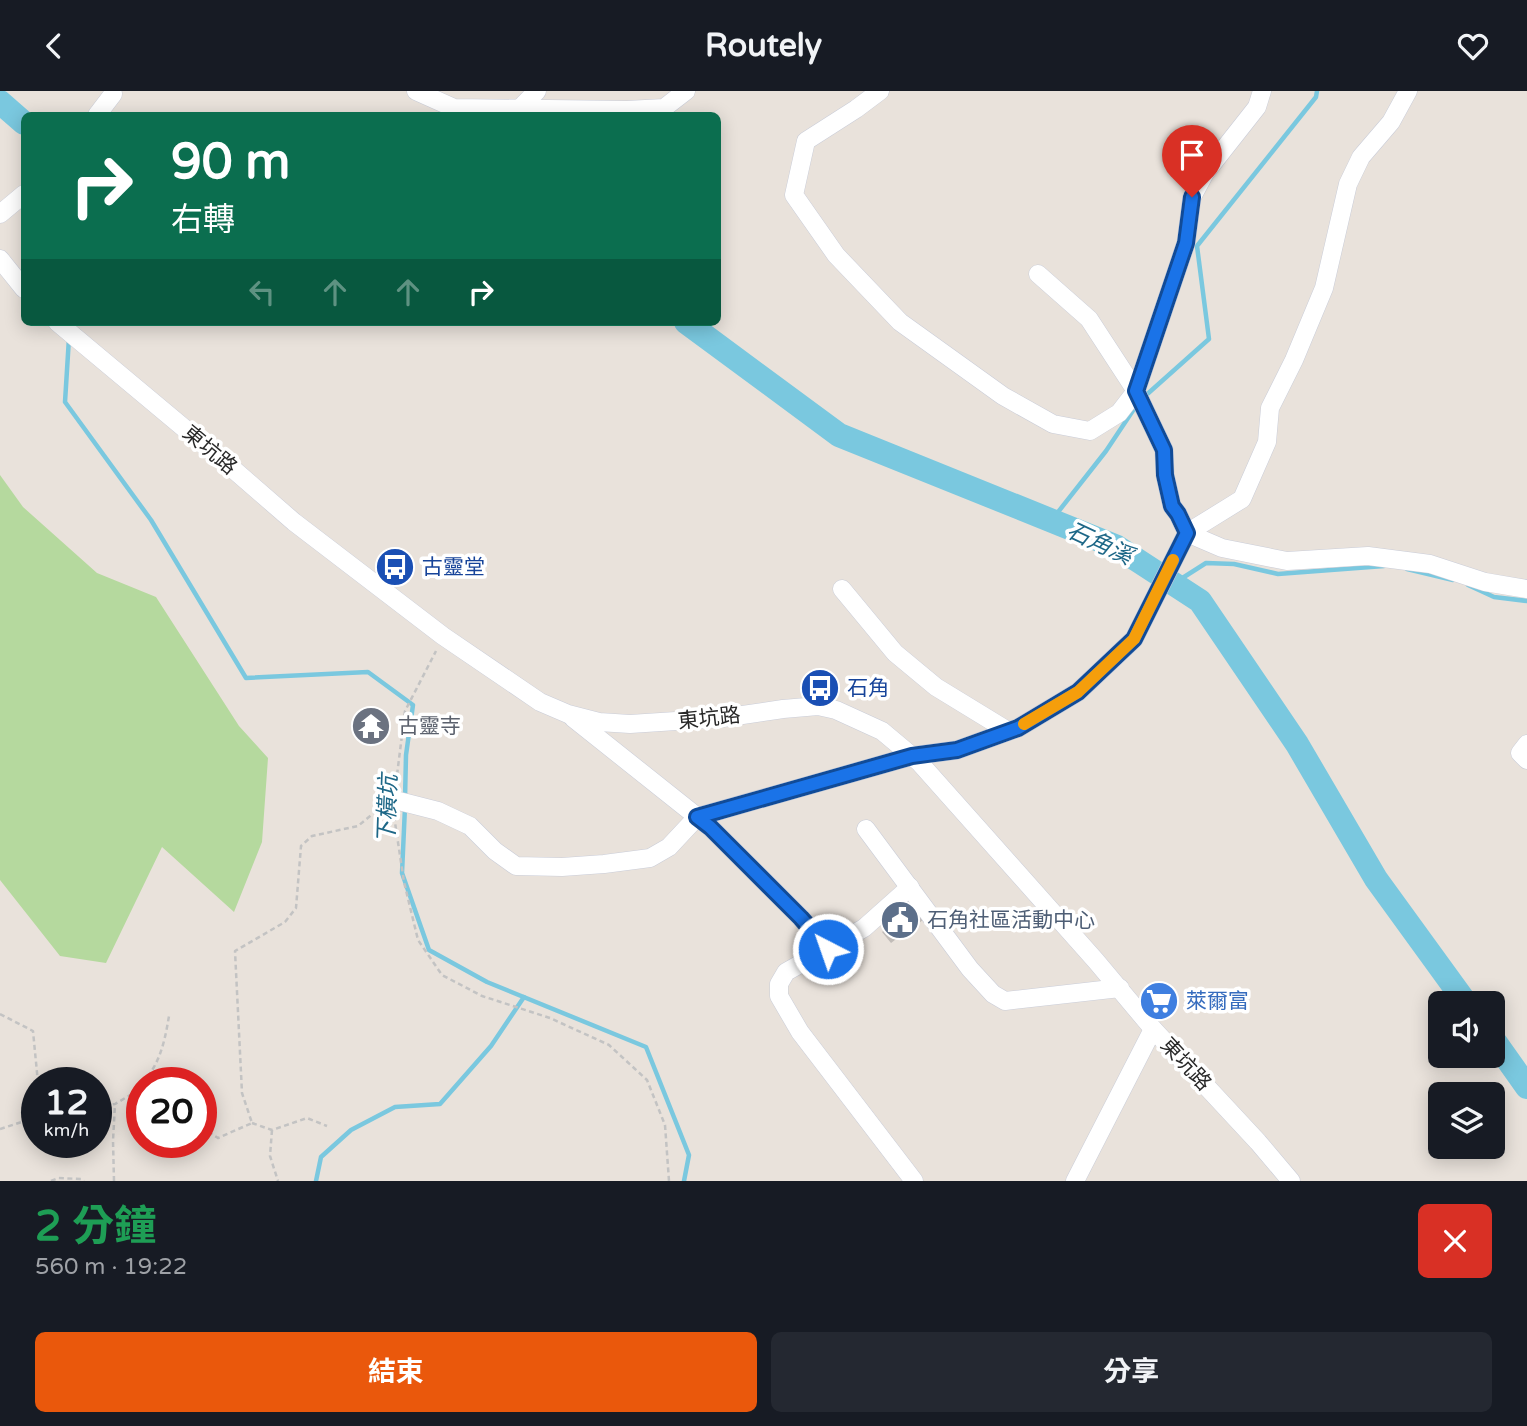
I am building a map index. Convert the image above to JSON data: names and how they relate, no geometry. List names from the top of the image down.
{
  "streets": {
    "street": ["東坑路"]
  },
  "water": ["石角溪", "下橫坑"],
  "places": {
    "bus stop": ["古靈堂", "石角"],
    "temple": ["古靈寺"],
    "public building": ["石角社區活動中心"],
    "supermarket": ["萊爾富"]
  },
  "page": {
    "header": "Routely",
    "turn": ["90 m", "右轉"],
    "speed": "12 km/h",
    "limit": "20",
    "heading": ["2 分鐘", "560 m · 19:22"],
    "buttons": ["結束", "分享"]
  }
}
